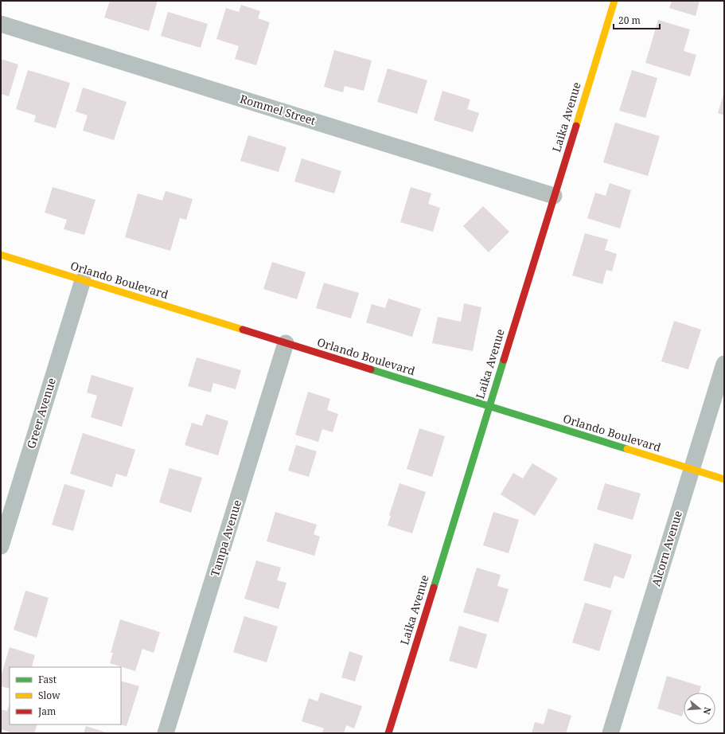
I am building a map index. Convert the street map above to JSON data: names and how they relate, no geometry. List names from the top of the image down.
{
  "streets": {
    "street": [
      "Rommel Street",
      "Laika Avenue",
      "Orlando Boulevard",
      "Greer Avenue",
      "Tampa Avenue",
      "Alcorn Avenue"
    ]
  },
  "crossings": [
    ["Rommel Street", "Laika Avenue"],
    ["Laika Avenue", "Orlando Boulevard"],
    ["Orlando Boulevard", "Greer Avenue"],
    ["Orlando Boulevard", "Tampa Avenue"],
    ["Orlando Boulevard", "Alcorn Avenue"]
  ],
  "legend": ["Fast", "Slow", "Jam"],
  "scale_bar": "20 m",
  "north": "right"
}
